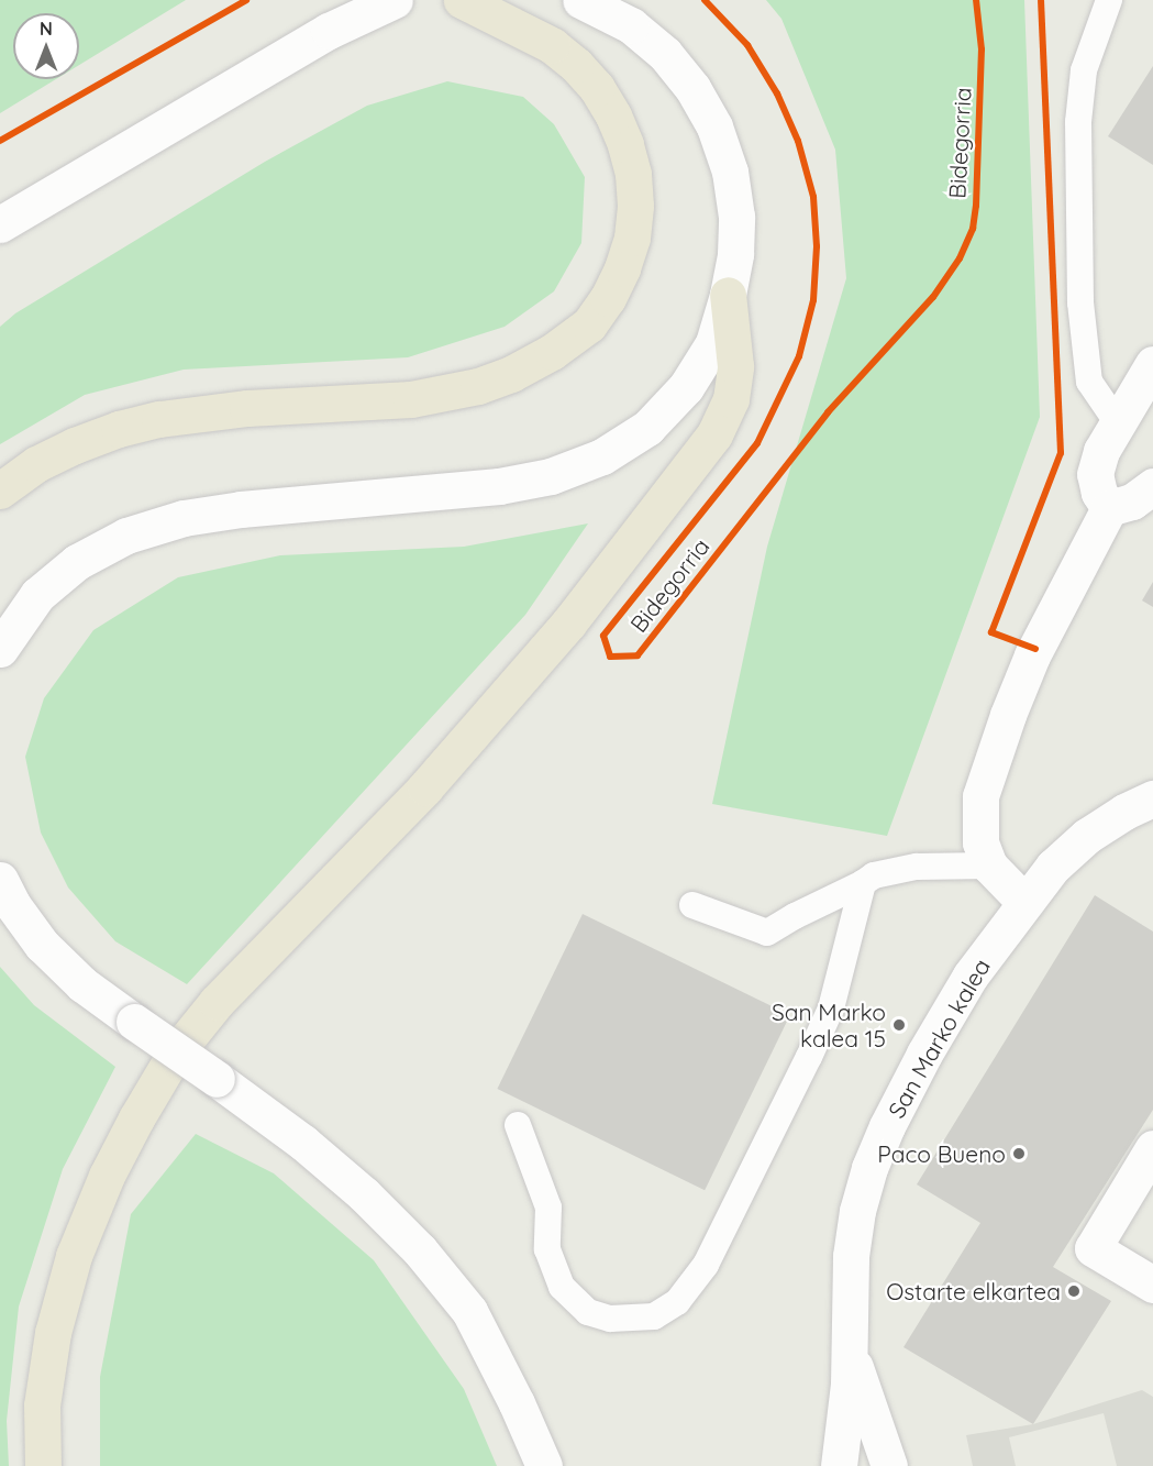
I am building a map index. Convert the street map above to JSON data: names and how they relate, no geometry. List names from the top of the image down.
{
  "streets": {
    "street": ["San Marko kalea"],
    "cycle path": ["Bidegorria"]
  },
  "places": ["San Marko kalea 15", "Paco Bueno", "Ostarte elkartea"],
  "north": "top"
}
